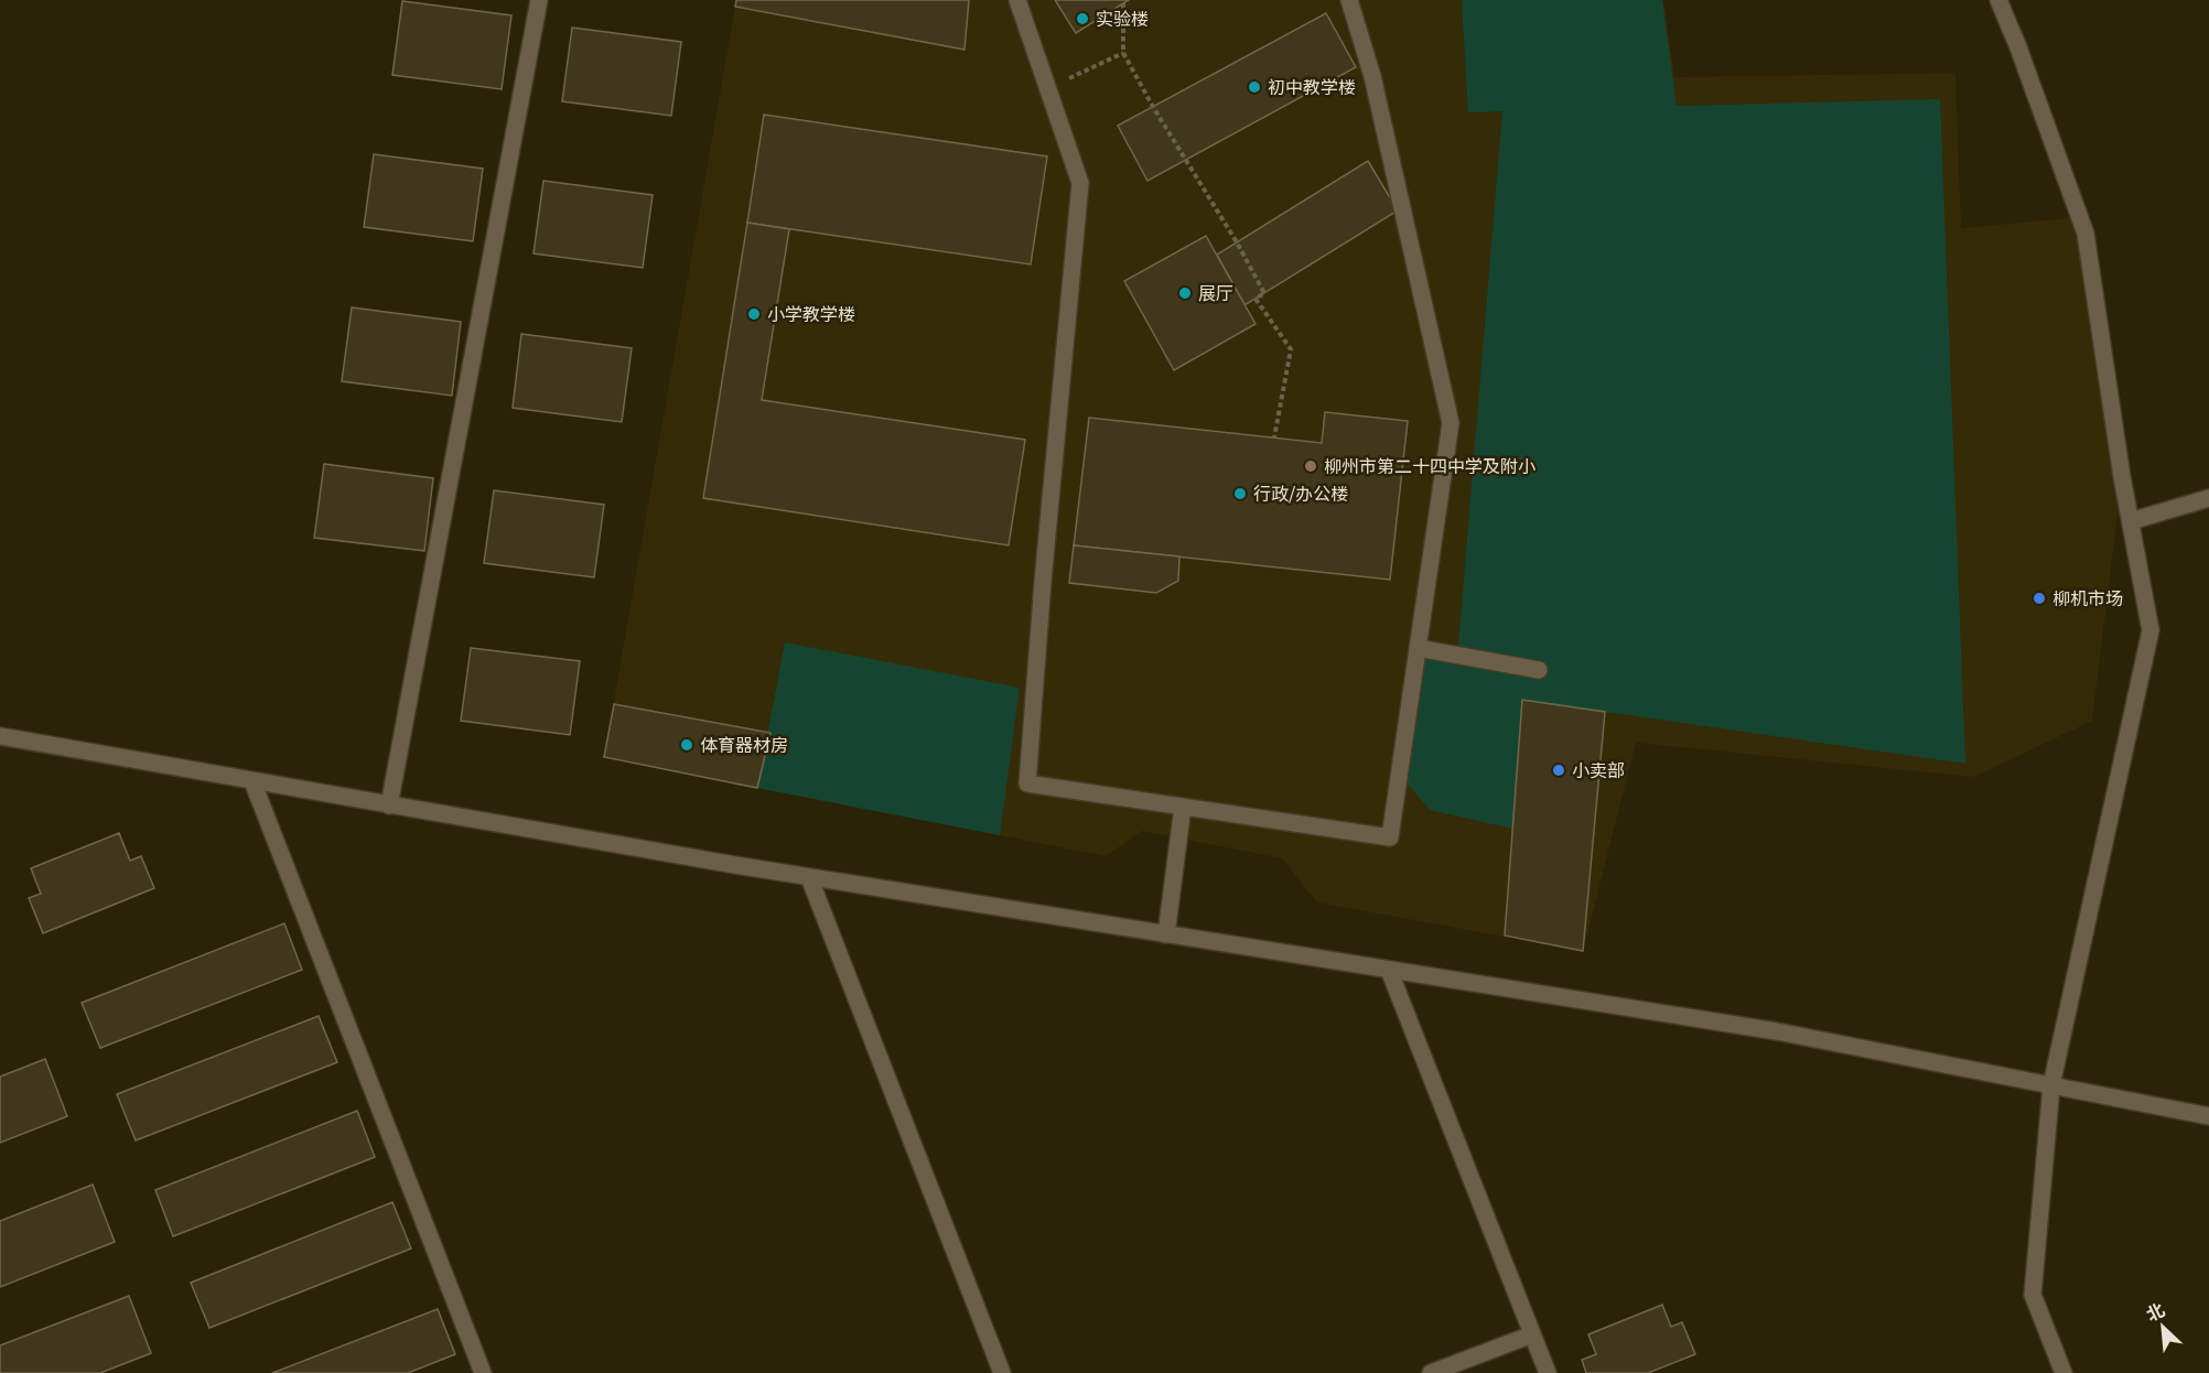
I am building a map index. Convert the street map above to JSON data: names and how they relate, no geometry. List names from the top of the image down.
{
  "places": [
    "实验楼",
    "初中教学楼",
    "展厅",
    "小学教学楼",
    "柳州市第二十四中学及附小",
    "行政/办公楼",
    "柳机市场",
    "体育器材房",
    "小卖部"
  ],
  "north": "top left"
}
